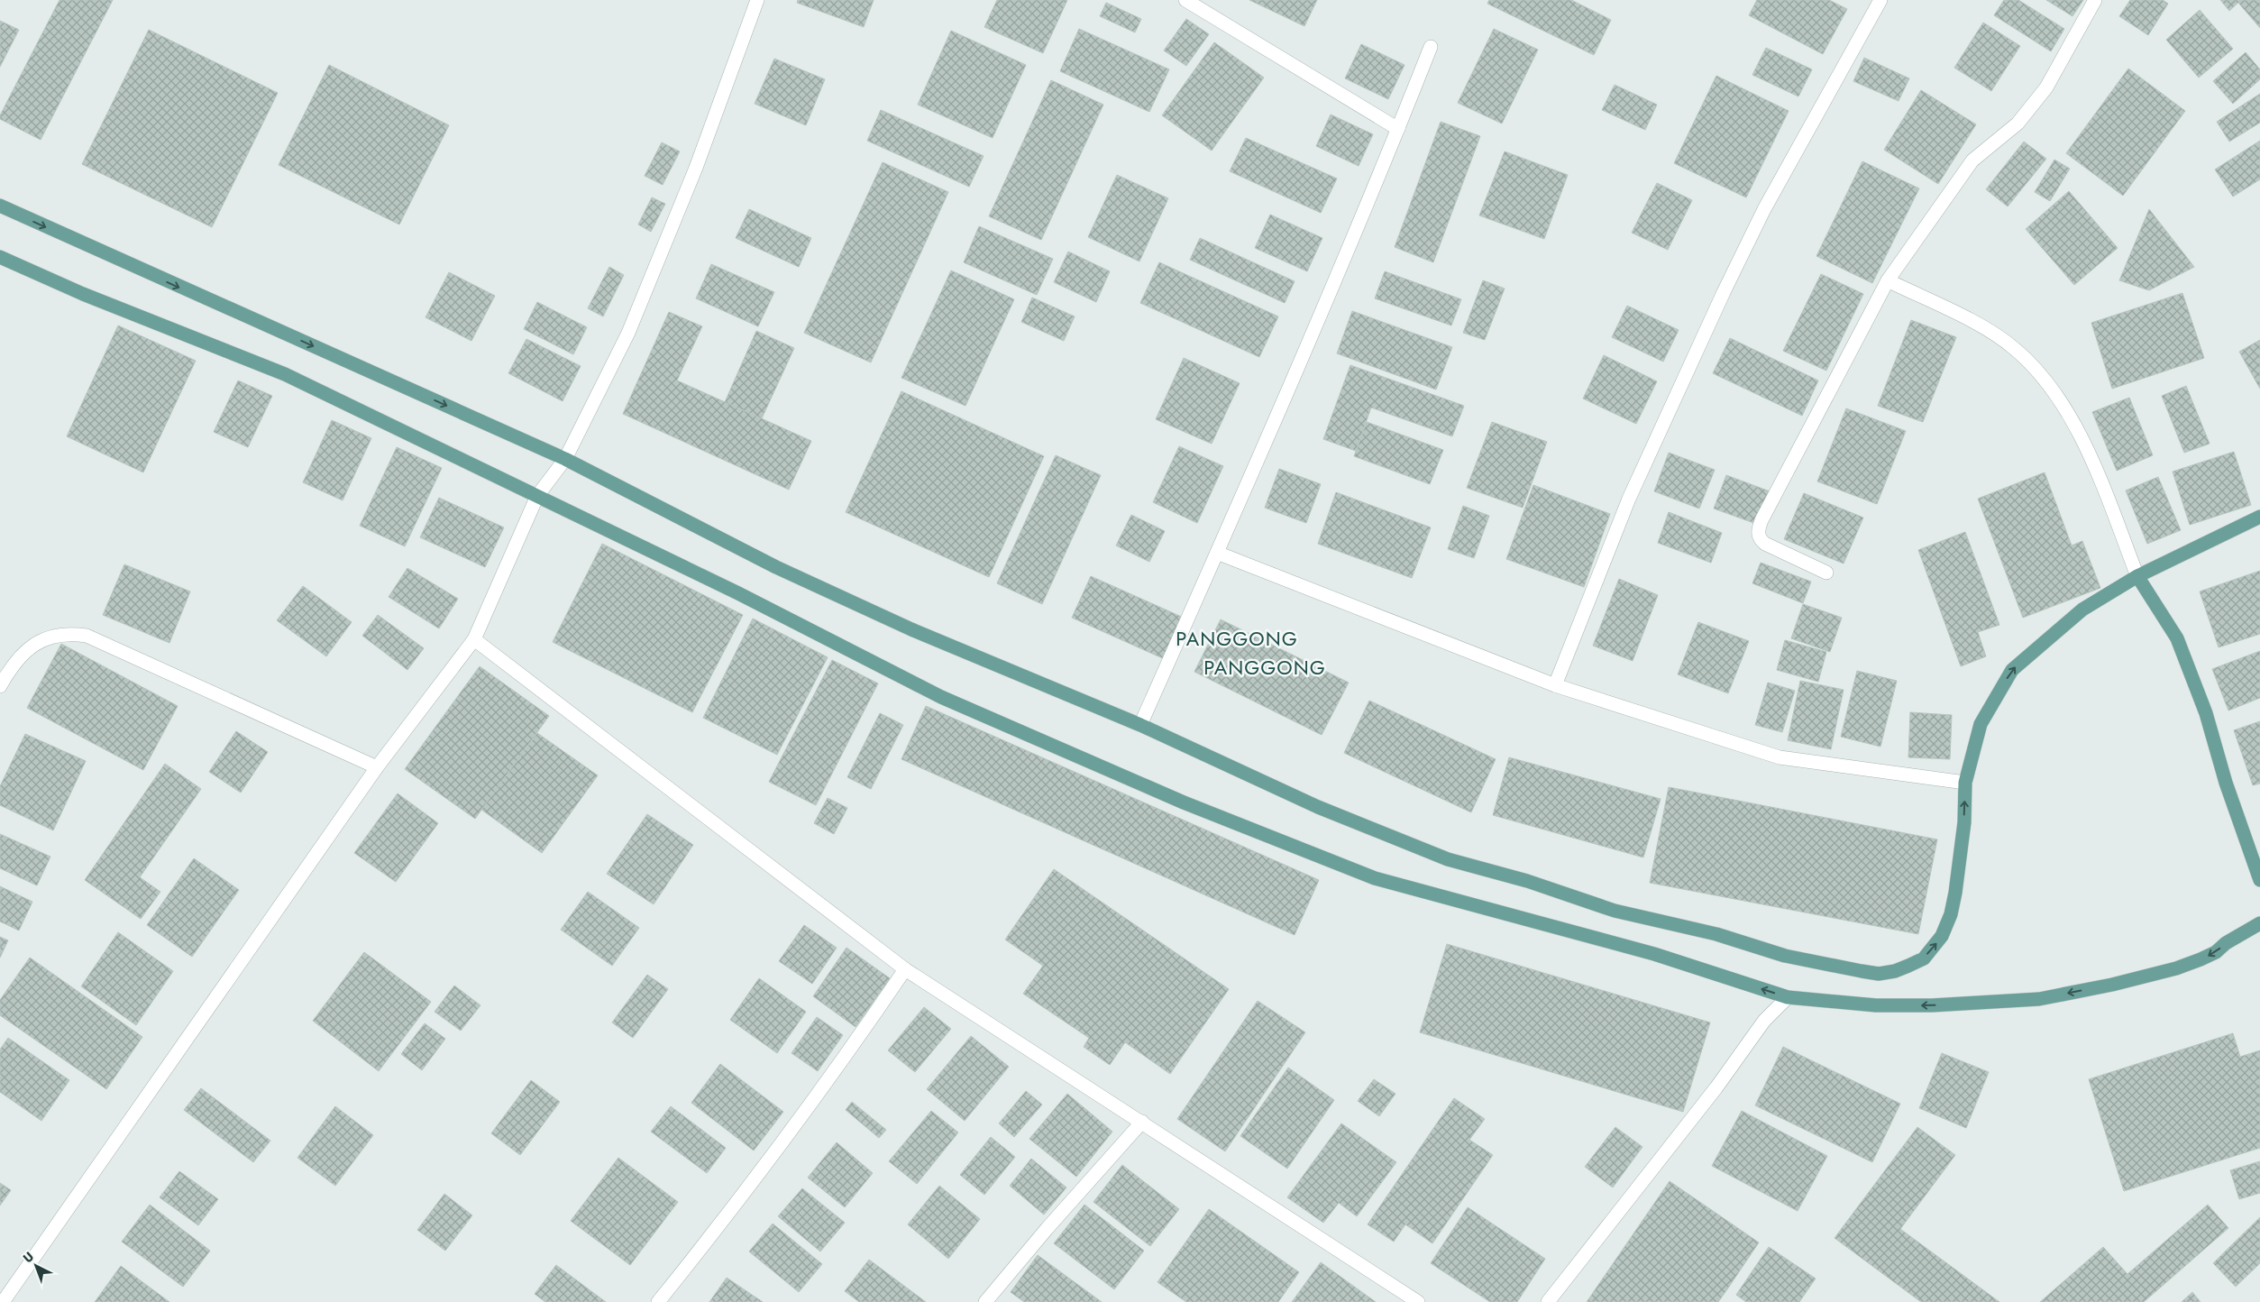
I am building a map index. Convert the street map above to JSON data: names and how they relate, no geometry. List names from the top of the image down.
{
  "districts": ["PANGGONG", "PANGGONG"],
  "north": "top left"
}
